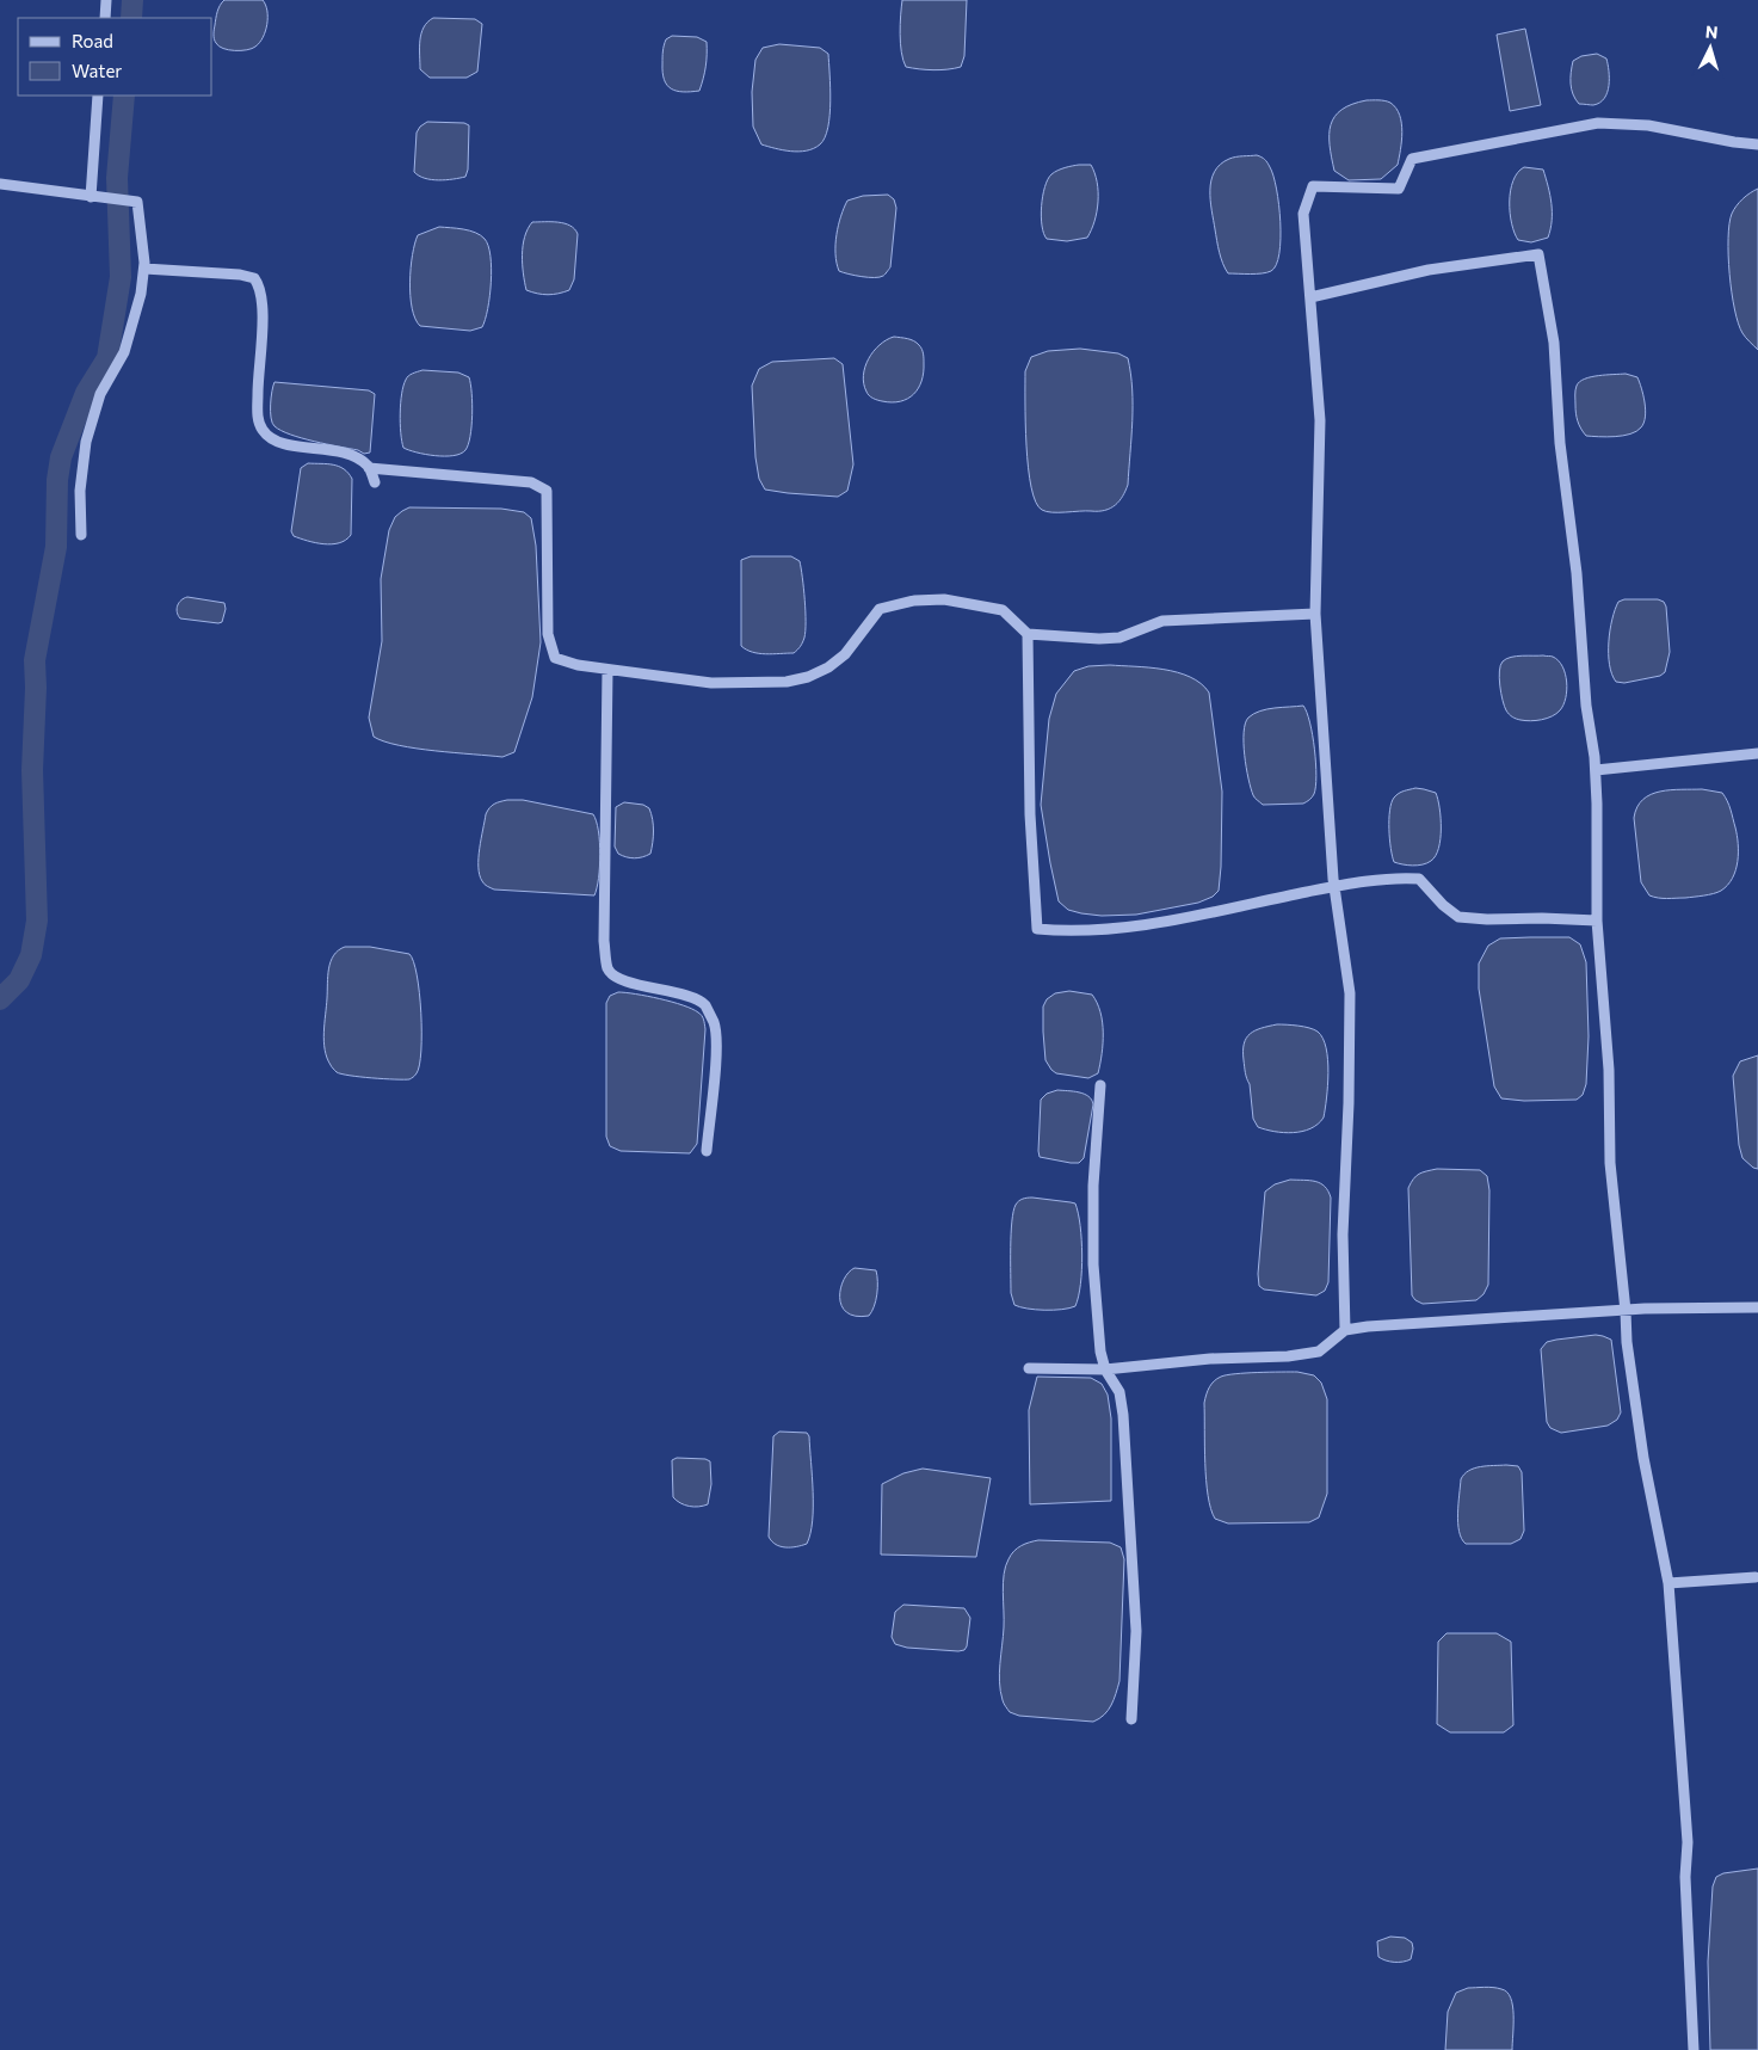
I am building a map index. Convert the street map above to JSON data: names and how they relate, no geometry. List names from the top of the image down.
{
  "legend": ["Road", "Water"],
  "north": "top"
}
